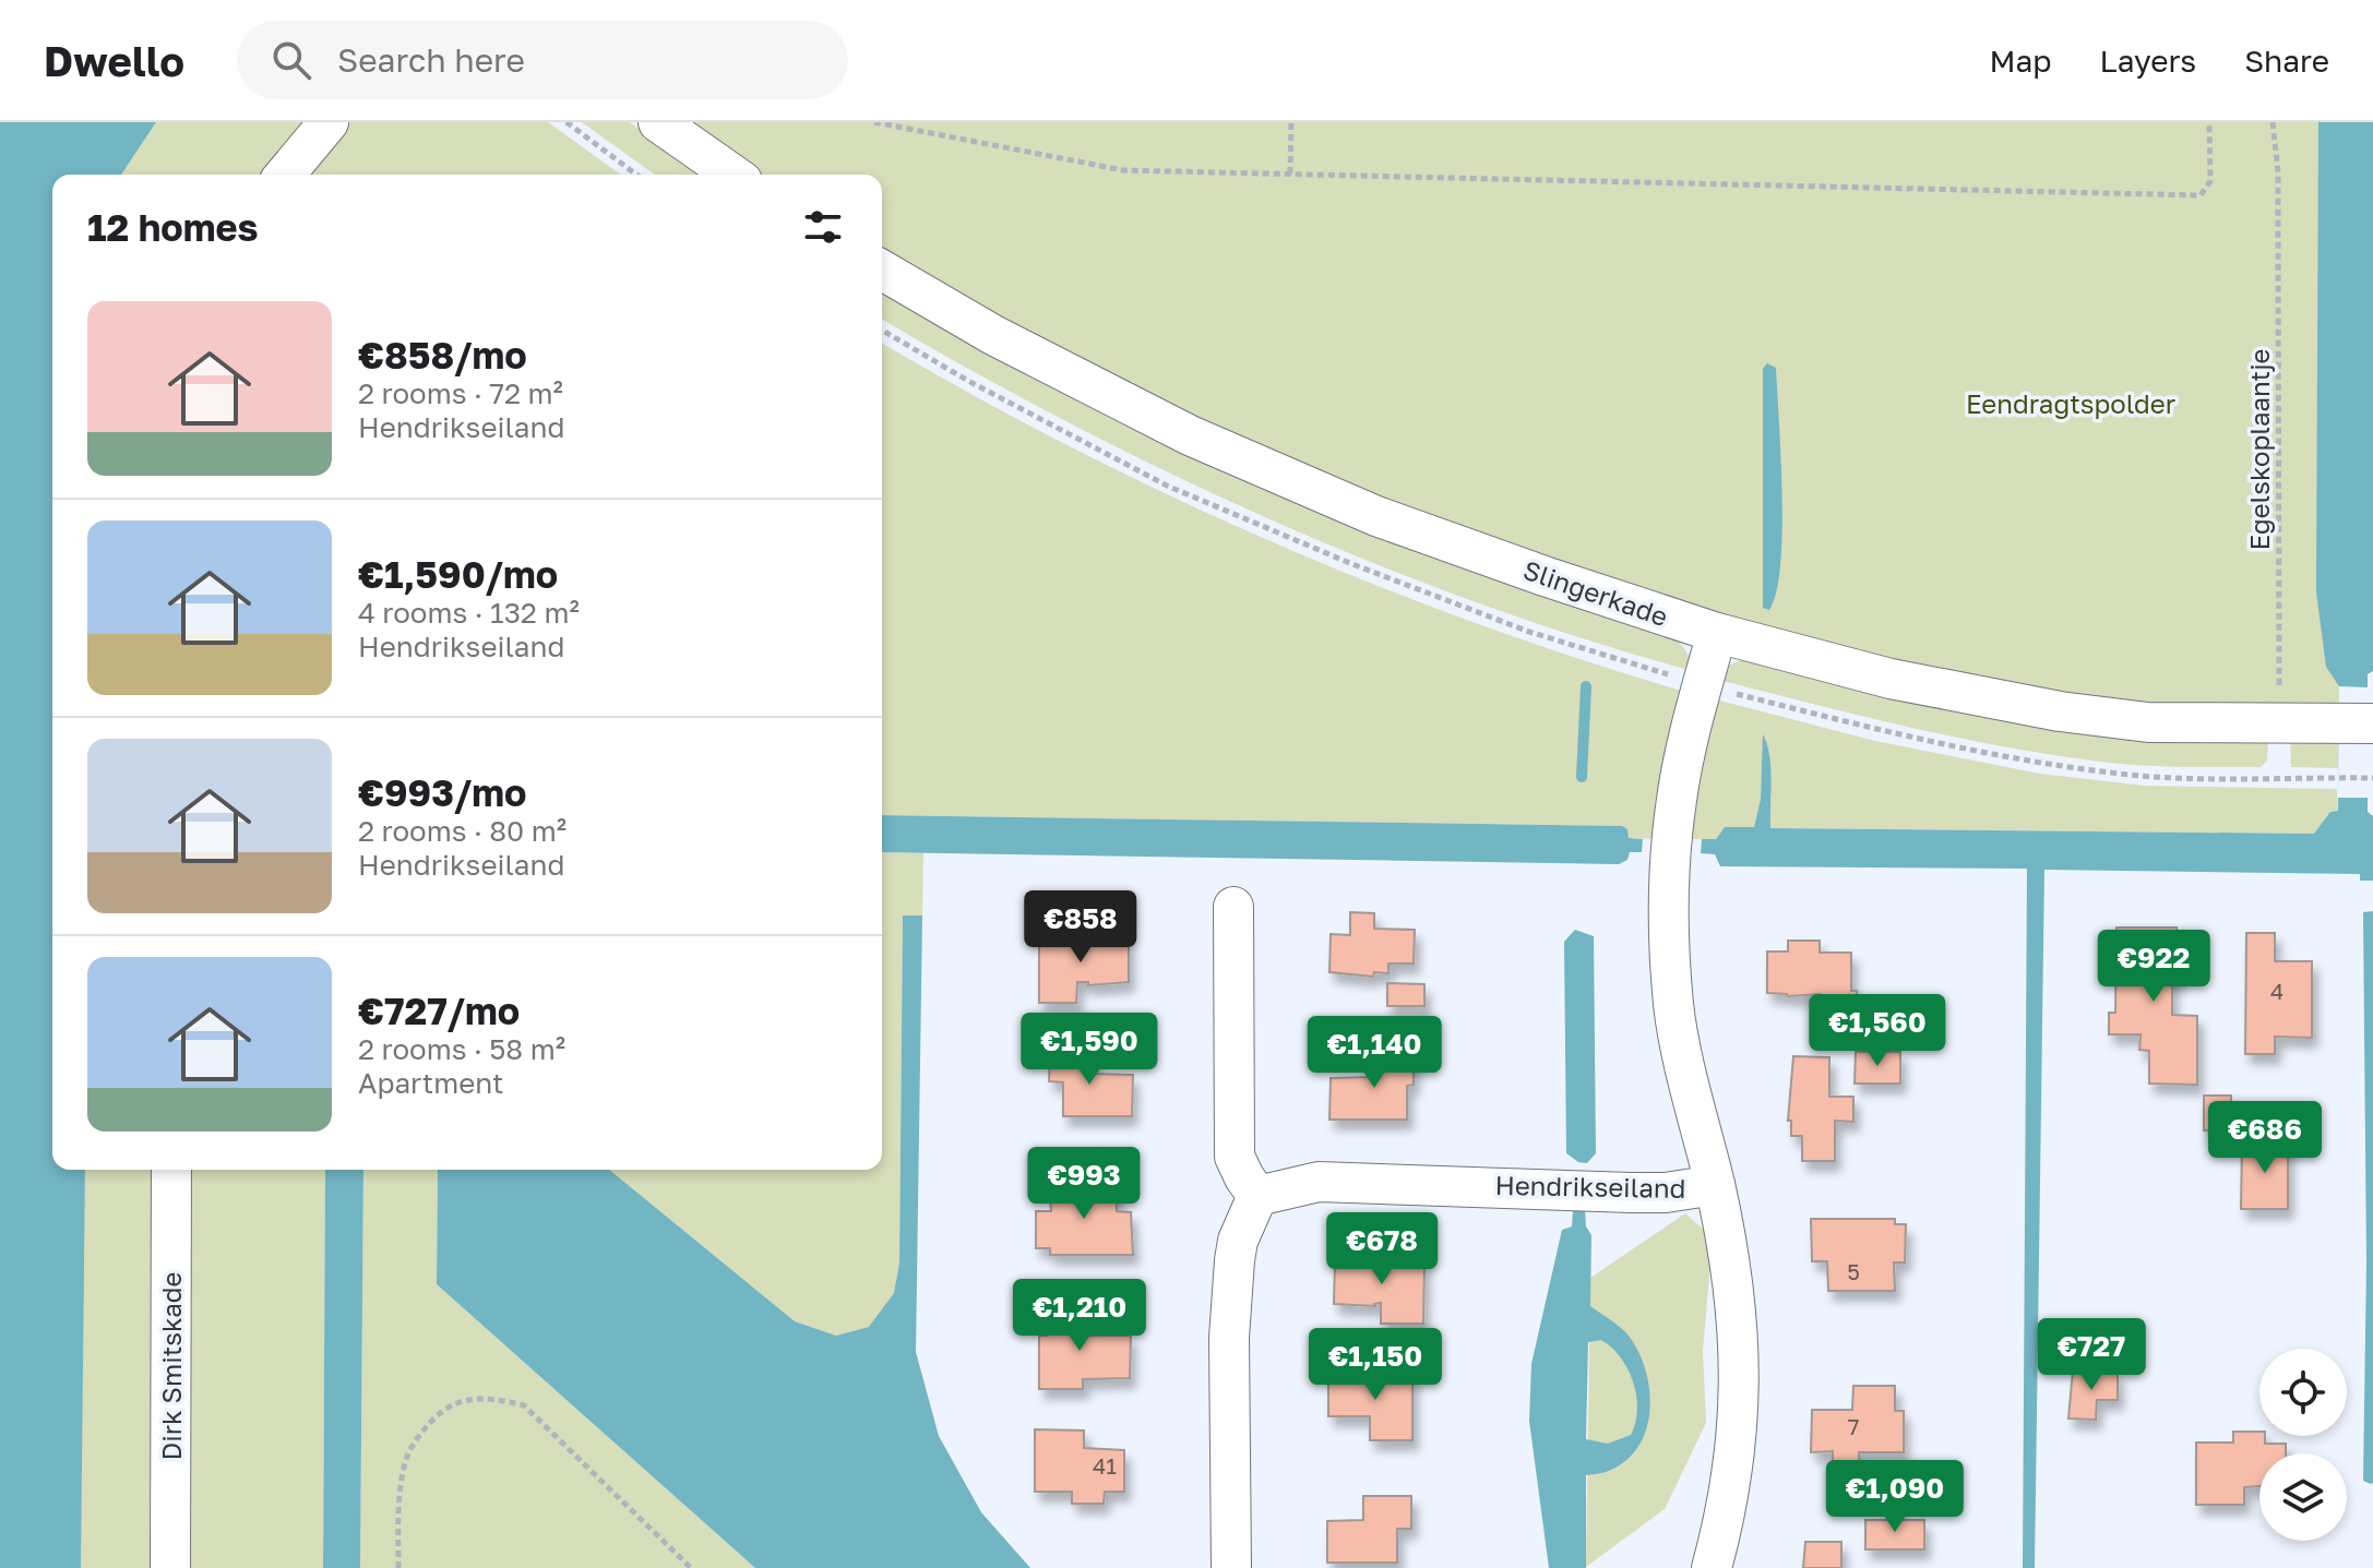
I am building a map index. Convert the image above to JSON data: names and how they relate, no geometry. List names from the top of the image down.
{
  "streets": {
    "street": ["Slingerkade", "Hendrikseiland", "Dirk Smitskade"],
    "path": ["Egelskoplaantje"]
  },
  "crossings": [
    ["Egelskoplaantje", "Slingerkade"],
    ["Slingerkade", "Hendrikseiland"]
  ],
  "parks": ["Eendragtspolder"],
  "house_numbers": [
    "4",
    "5",
    "7",
    "41"
  ],
  "page": {
    "header": "Dwello",
    "search": "Search here",
    "nav": ["Map", "Layers", "Share"],
    "heading": "12 homes",
    "list": [
      {
        "name": "€858/mo",
        "note": "2 rooms · 72 m² · Hendrikseiland"
      },
      {
        "name": "€1,590/mo",
        "note": "4 rooms · 132 m² · Hendrikseiland"
      },
      {
        "name": "€993/mo",
        "note": "2 rooms · 80 m² · Hendrikseiland"
      },
      {
        "name": "€727/mo",
        "note": "2 rooms · 58 m² · Apartment"
      }
    ],
    "price": [
      "€858",
      "€922",
      "€1,560",
      "€1,590",
      "€1,140",
      "€686",
      "€993",
      "€678",
      "€1,210",
      "€727",
      "€1,150",
      "€1,090"
    ]
  }
}
